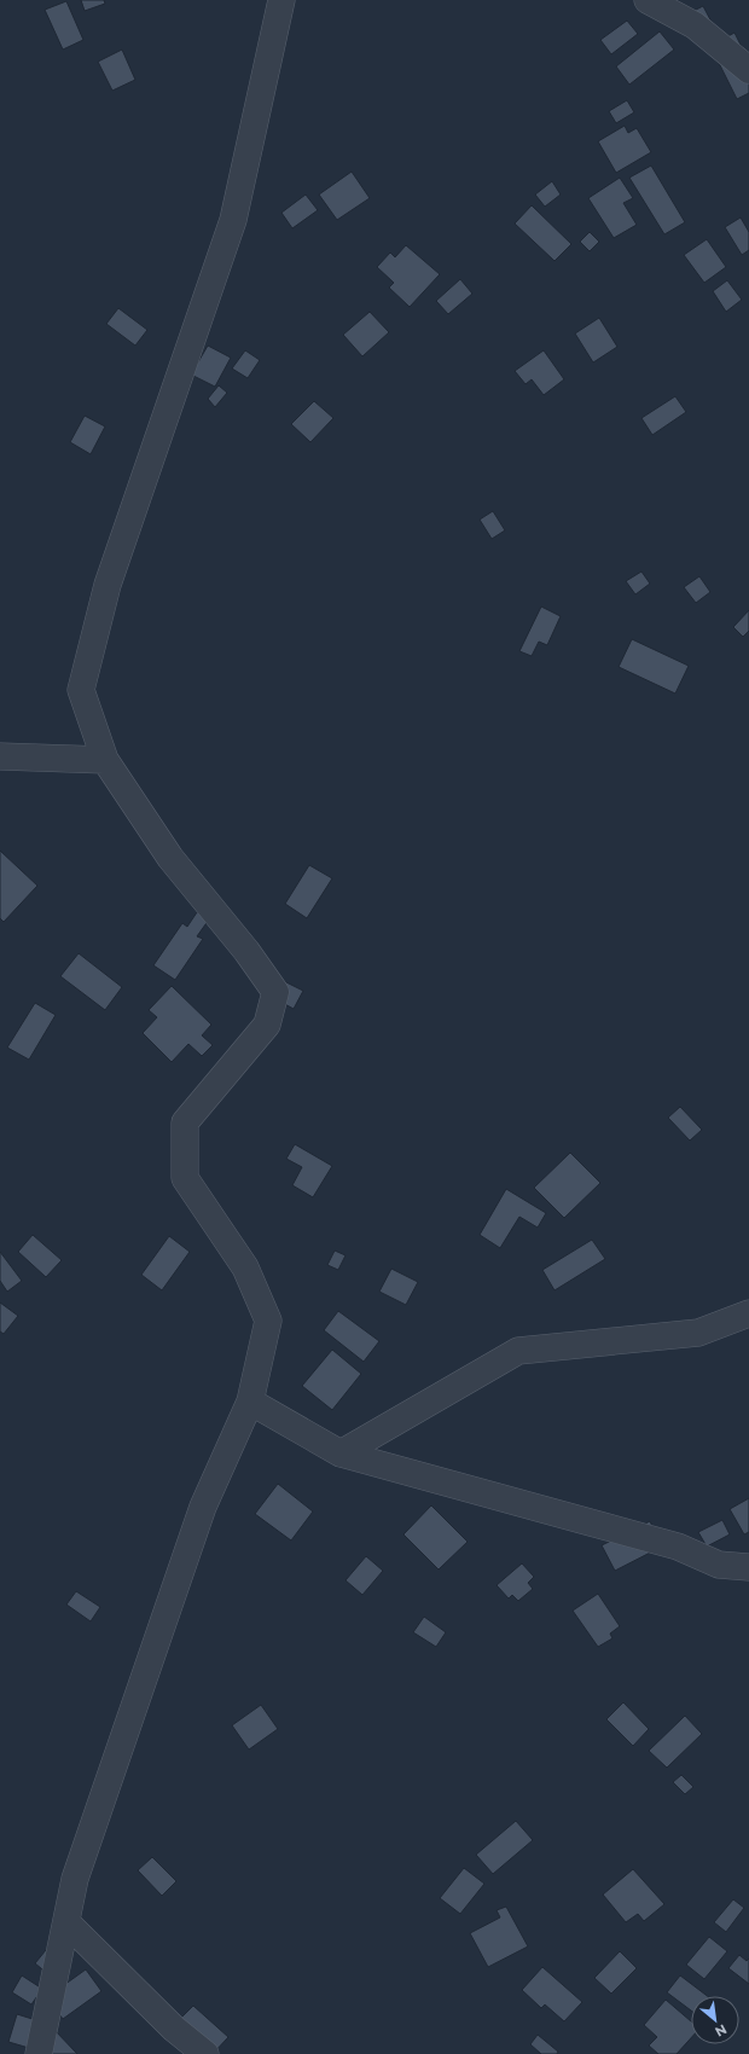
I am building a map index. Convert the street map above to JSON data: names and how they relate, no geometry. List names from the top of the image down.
{
  "north": "bottom right"
}
